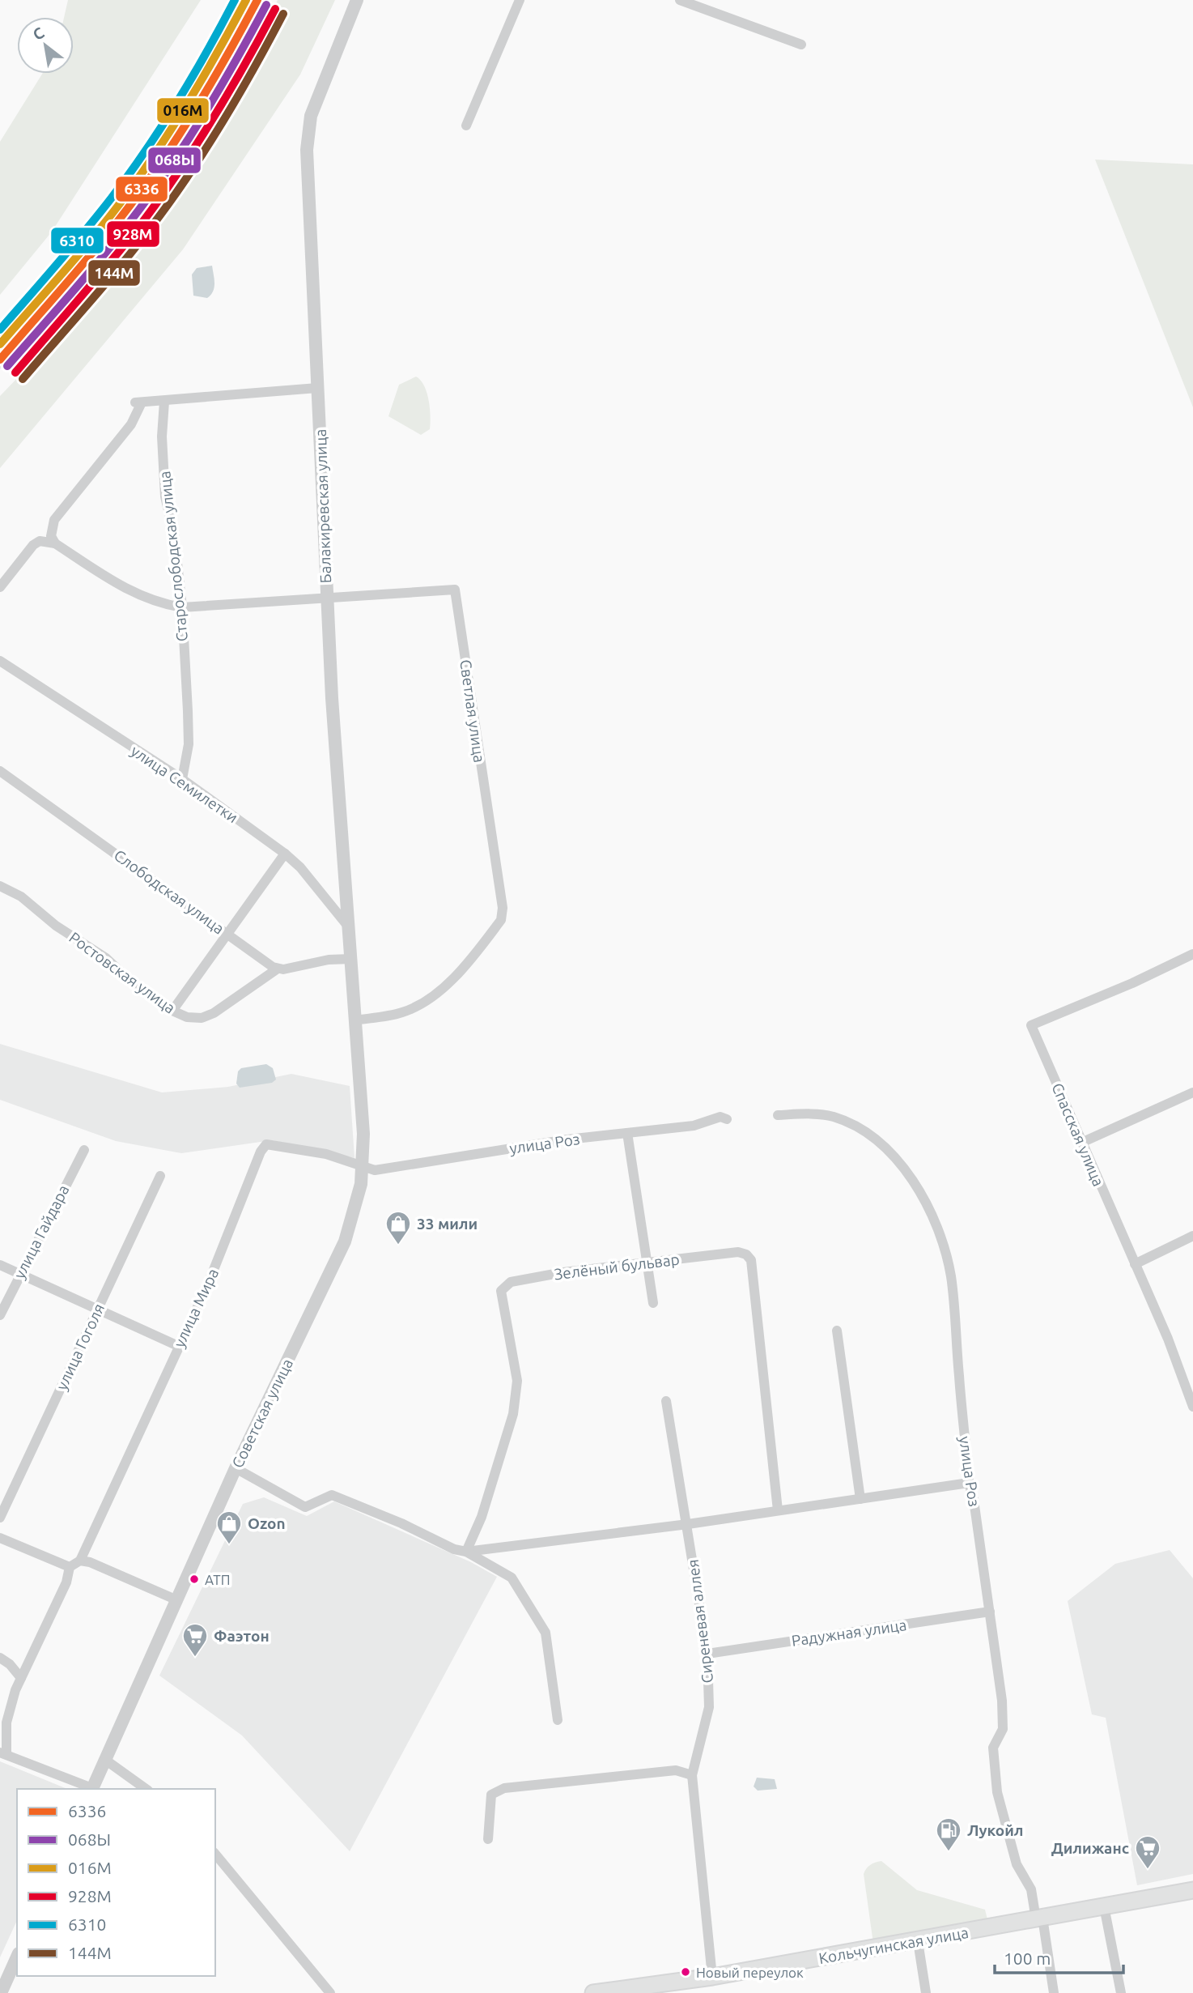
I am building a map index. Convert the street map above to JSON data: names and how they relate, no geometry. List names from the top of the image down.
{
  "streets": {
    "main road": ["Кольчугинская улица"],
    "street": [
      "Балакиревская улица",
      "Старослободская улица",
      "Светлая улица",
      "улица Семилетки",
      "Слободская улица",
      "Ростовская улица",
      "Спасская улица",
      "улица Роз",
      "улица Гайдара",
      "Зелёный бульвар",
      "улица Мира",
      "улица Гоголя",
      "Советская улица",
      "Сиреневая аллея",
      "Радужная улица"
    ]
  },
  "crossings": [
    ["Балакиревская улица", "Светлая улица"],
    ["Балакиревская улица", "улица Семилетки"],
    ["Балакиревская улица", "Советская улица"],
    ["Старослободская улица", "Светлая улица"],
    ["Старослободская улица", "улица Семилетки"],
    ["Светлая улица", "Советская улица"],
    ["Слободская улица", "Ростовская улица"],
    ["улица Роз", "улица Мира"],
    ["улица Роз", "Советская улица"],
    ["улица Роз", "Радужная улица"],
    ["улица Роз", "Кольчугинская улица"],
    ["улица Мира", "Советская улица"],
    ["Сиреневая аллея", "Радужная улица"],
    ["Сиреневая аллея", "Кольчугинская улица"]
  ],
  "places": {
    "shop": ["33 мили", "Ozon"],
    "other": ["АТП", "Новый переулок"],
    "supermarket": ["Фаэтон", "Дилижанс"],
    "fuel station": ["Лукойл"]
  },
  "lines": [
    "transit line 6336",
    "transit line 016М",
    "transit line 6310",
    "transit line 068Ы",
    "transit line 928М",
    "transit line 144М"
  ],
  "legend": [
    "6336",
    "068Ы",
    "016М",
    "928М",
    "6310",
    "144М"
  ],
  "scale_bar": "100 m",
  "north": "top left"
}
